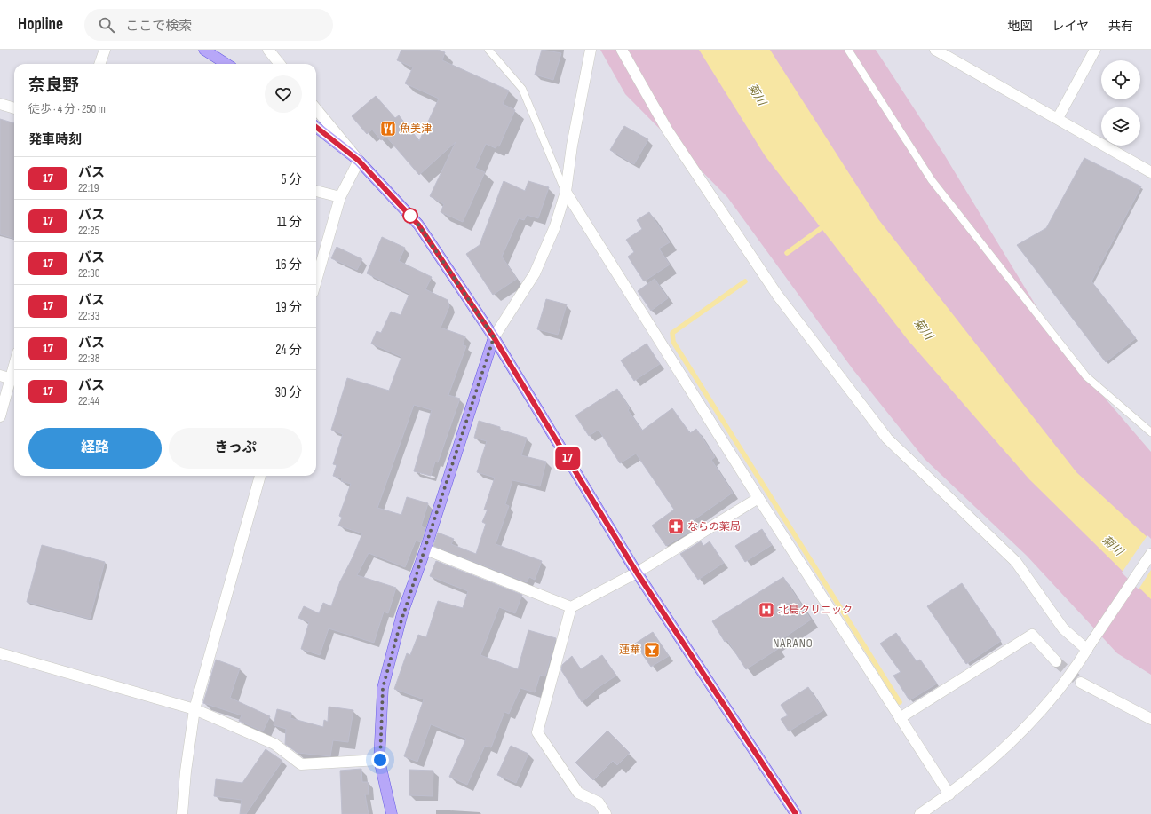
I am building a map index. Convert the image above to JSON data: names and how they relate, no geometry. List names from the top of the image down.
{
  "districts": ["NARANO"],
  "water": ["菊川"],
  "places": {
    "restaurant": ["魚美津"],
    "pharmacy": ["ならの薬局"],
    "hospital": ["北島クリニック"],
    "bar": ["蓮華"]
  },
  "lines": ["bus line 17"],
  "page": {
    "header": "Hopline",
    "search": "ここで検索",
    "nav": ["地図", "レイヤ", "共有"],
    "on_map": "17",
    "heading": [
      ["奈良野", "徒歩 · 4 分 · 250 m"],
      "発車時刻"
    ],
    "list": [
      {
        "mark": "17",
        "name": "バス",
        "note": "22:19",
        "value": "5 分"
      },
      {
        "mark": "17",
        "name": "バス",
        "note": "22:25",
        "value": "11 分"
      },
      {
        "mark": "17",
        "name": "バス",
        "note": "22:30",
        "value": "16 分"
      },
      {
        "mark": "17",
        "name": "バス",
        "note": "22:33",
        "value": "19 分"
      },
      {
        "mark": "17",
        "name": "バス",
        "note": "22:38",
        "value": "24 分"
      },
      {
        "mark": "17",
        "name": "バス",
        "note": "22:44",
        "value": "30 分"
      }
    ],
    "buttons": ["経路", "きっぷ"]
  }
}
